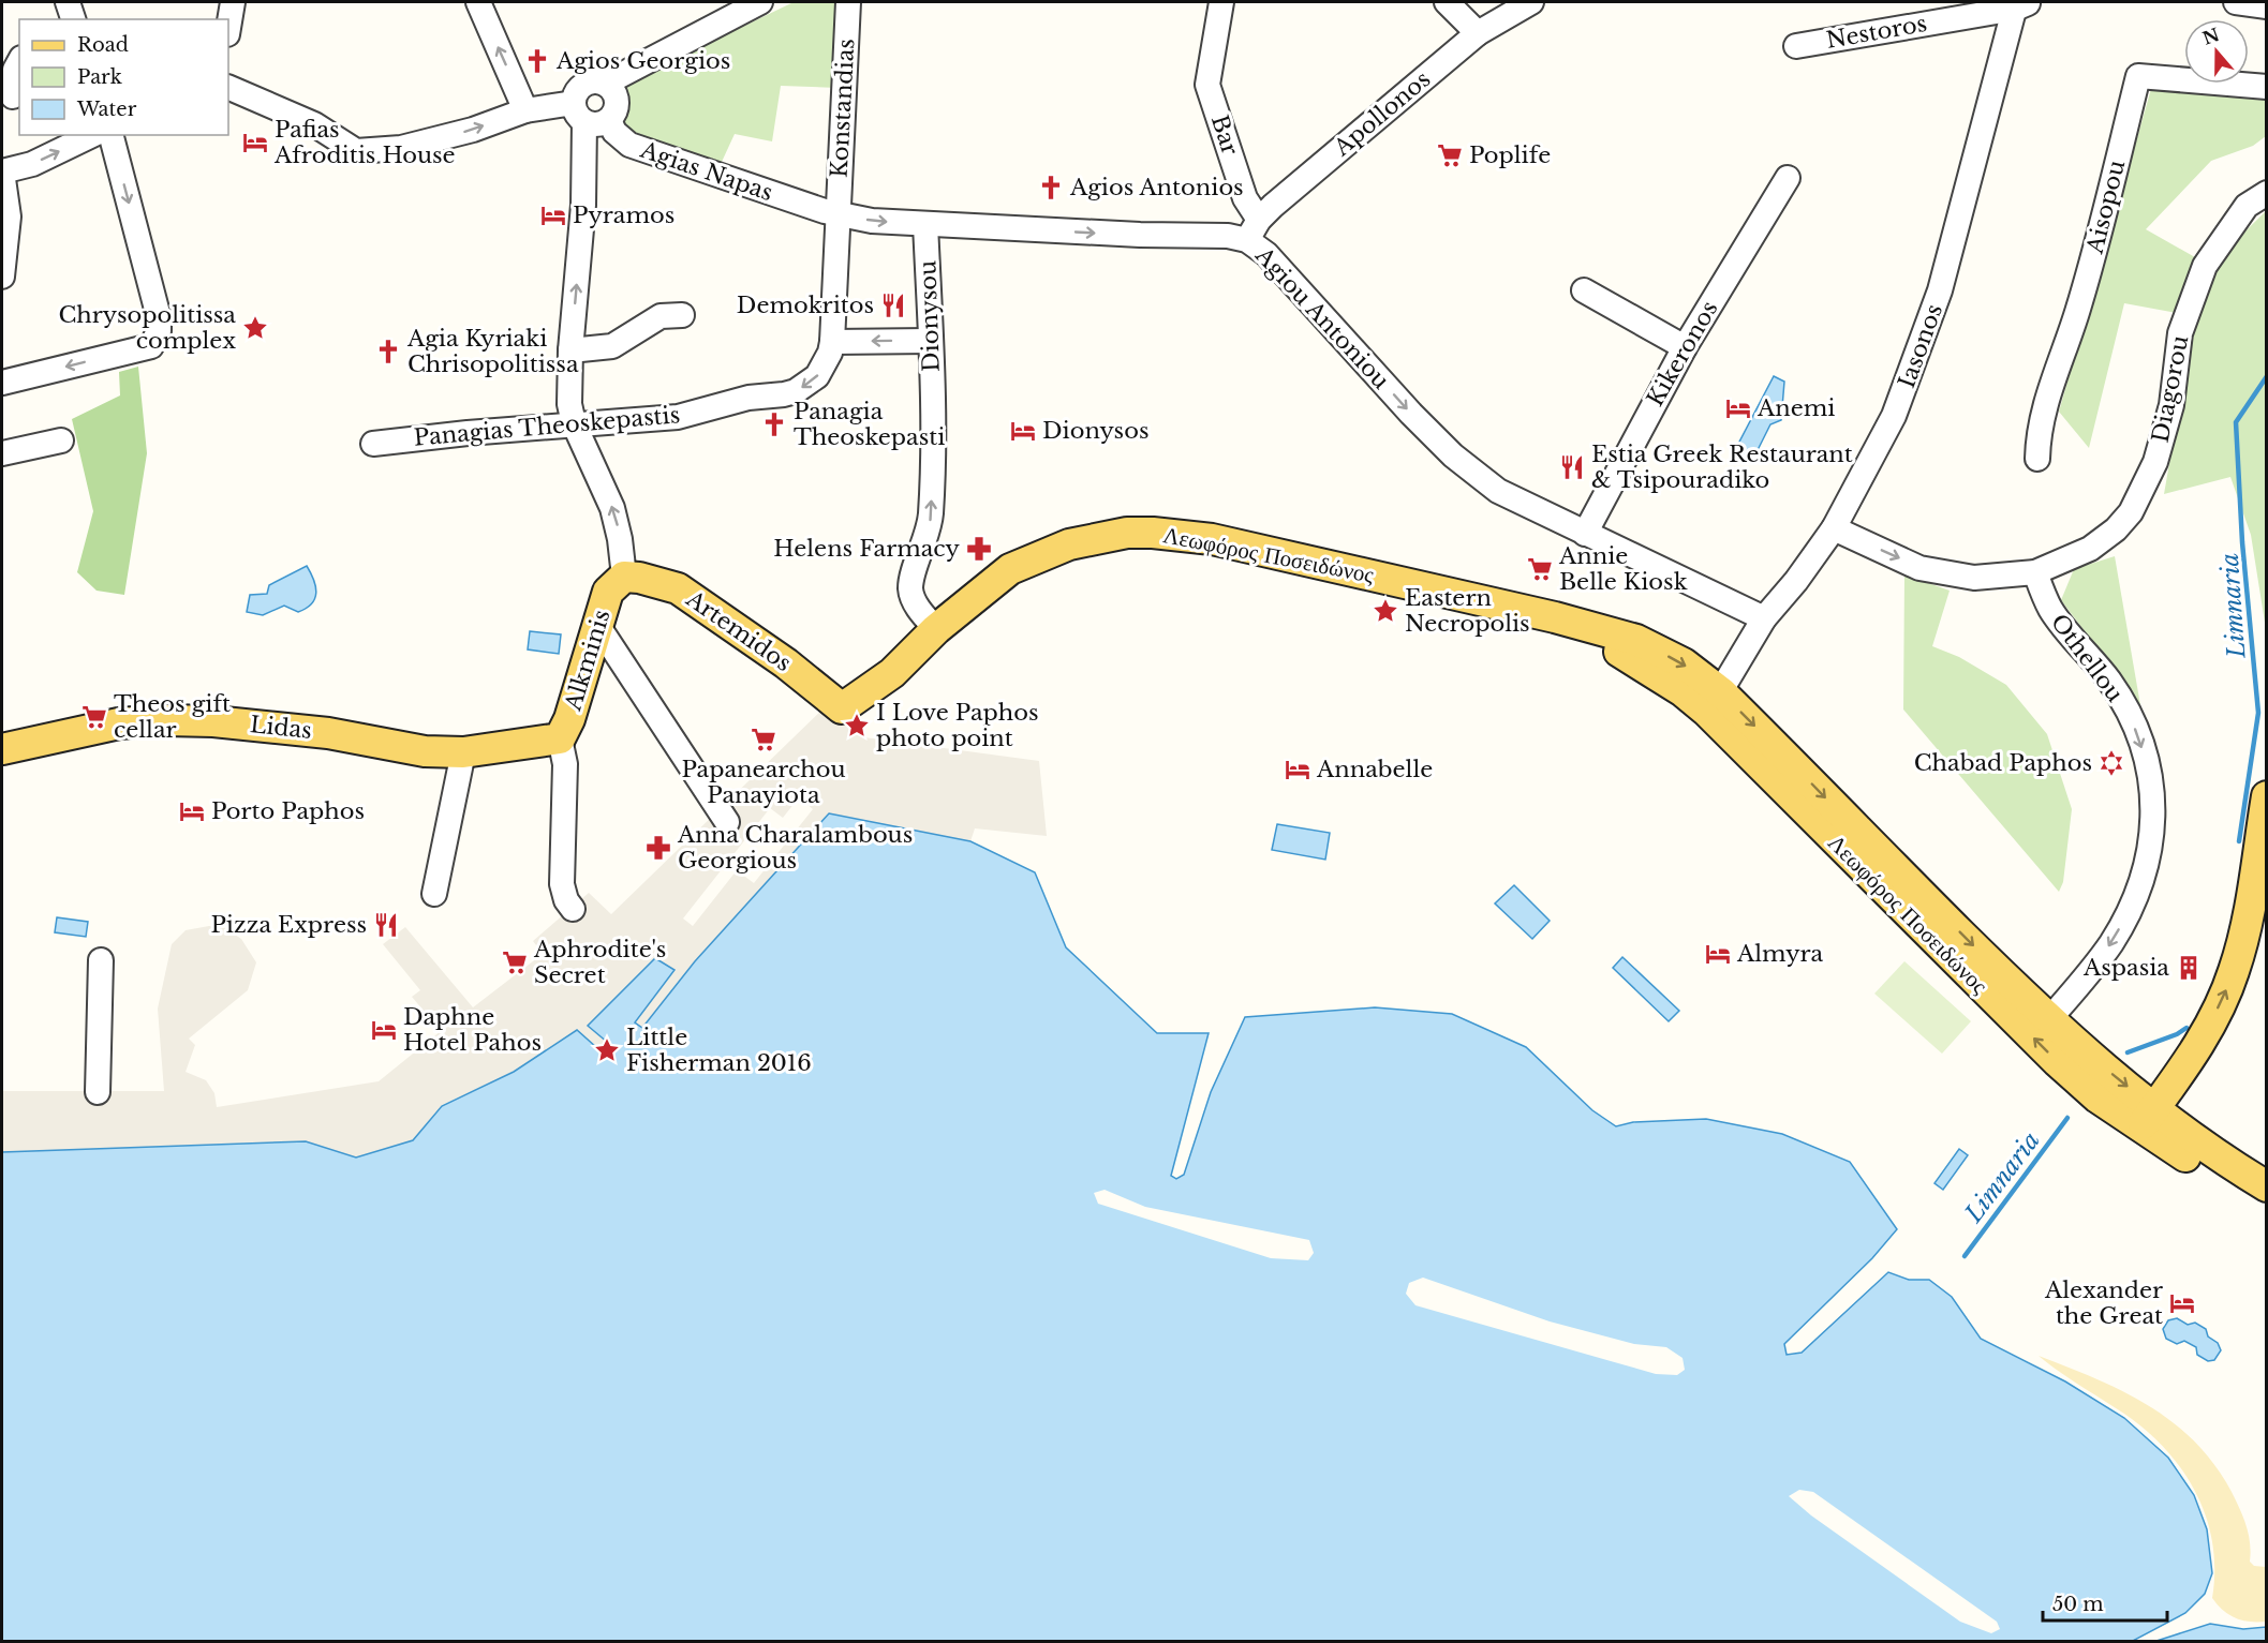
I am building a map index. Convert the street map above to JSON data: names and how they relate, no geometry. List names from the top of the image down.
{
  "streets": {
    "main road": [
      "Λεωφόρος Ποσειδώνος",
      "Artemidos",
      "Alkminis",
      "Lidas"
    ],
    "street": [
      "Nestoros",
      "Konstandias",
      "Apollonos",
      "Bar",
      "Agias Napas",
      "Aisopou",
      "Dionysou",
      "Agiou Antoniou",
      "Iasonos",
      "Kikeronos",
      "Diagorou",
      "Panagias Theoskepastis",
      "Othellou"
    ]
  },
  "crossings": [
    ["Nestoros", "Iasonos"],
    ["Konstandias", "Agias Napas"],
    ["Konstandias", "Agiou Antoniou"],
    ["Konstandias", "Panagias Theoskepastis"],
    ["Apollonos", "Bar"],
    ["Apollonos", "Agiou Antoniou"],
    ["Bar", "Agiou Antoniou"],
    ["Agias Napas", "Agiou Antoniou"],
    ["Agias Napas", "Panagias Theoskepastis"],
    ["Dionysou", "Agiou Antoniou"],
    ["Dionysou", "Λεωφόρος Ποσειδώνος"],
    ["Agiou Antoniou", "Iasonos"],
    ["Agiou Antoniou", "Kikeronos"],
    ["Agiou Antoniou", "Panagias Theoskepastis"],
    ["Iasonos", "Diagorou"],
    ["Iasonos", "Λεωφόρος Ποσειδώνος"],
    ["Diagorou", "Othellou"],
    ["Λεωφόρος Ποσειδώνος", "Artemidos"],
    ["Λεωφόρος Ποσειδώνος", "Othellou"],
    ["Artemidos", "Alkminis"],
    ["Alkminis", "Lidas"]
  ],
  "one_way": ["Dionysou", "Agiou Antoniou", "Othellou"],
  "water": ["Limnaria"],
  "places": {
    "church": [
      "Agios Georgios",
      "Agios Antonios",
      "Agia Kyriaki Chrisopolitissa",
      "Panagia Theoskepasti"
    ],
    "hotel": [
      "Pafias Afroditis House",
      "Pyramos",
      "Anemi",
      "Dionysos",
      "Annabelle",
      "Porto Paphos",
      "Almyra",
      "Daphne Hotel Pahos",
      "Alexander the Great"
    ],
    "supermarket": [
      "Poplife",
      "Annie Belle Kiosk",
      "Theos gift cellar",
      "Papanearchou Panayiota",
      "Aphrodite's Secret"
    ],
    "restaurant": ["Demokritos", "Estia Greek Restaurant & Tsipouradiko", "Pizza Express"],
    "place": [
      "Chrysopolitissa complex",
      "Eastern Necropolis",
      "I Love Paphos photo point",
      "Little Fisherman 2016"
    ],
    "pharmacy": ["Helens Farmacy", "Anna Charalambous Georgious"],
    "synagogue": ["Chabad Paphos"],
    "building": ["Aspasia"]
  },
  "legend": ["Road", "Park", "Water"],
  "scale_bar": "50 m",
  "north": "top"
}
